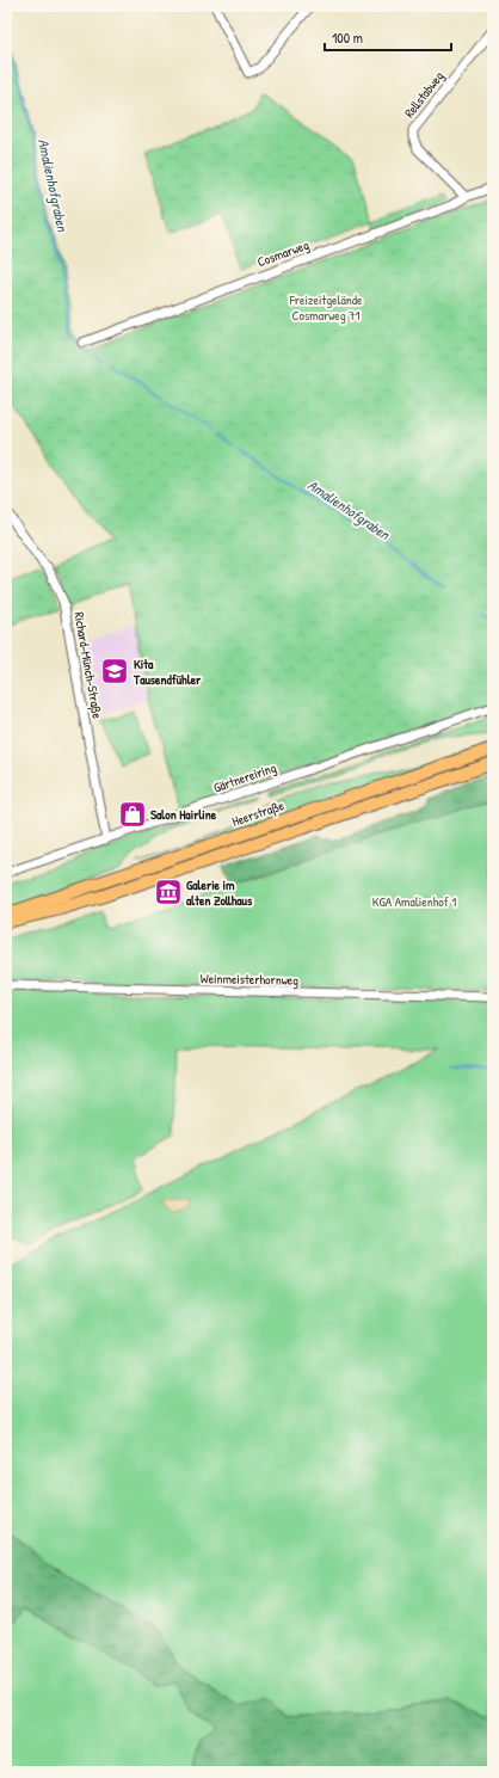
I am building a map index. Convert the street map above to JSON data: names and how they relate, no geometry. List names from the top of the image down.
{
  "streets": {
    "main road": ["Heerstraße"],
    "street": [
      "Rellstabweg",
      "Cosmarweg",
      "Richard-Münch-Straße",
      "Gärtnereiring",
      "Weinmeisterhornweg"
    ]
  },
  "crossings": [
    ["Rellstabweg", "Cosmarweg"],
    ["Richard-Münch-Straße", "Gärtnereiring"]
  ],
  "water": ["Amalienhofgraben"],
  "parks": ["Freizeitgelände Cosmarweg 71", "KGA Amalienhof 1"],
  "places": {
    "school or university": ["Kita Tausendfühler"],
    "shop": ["Salon Hairline"],
    "museum": ["Galerie im alten Zollhaus"]
  },
  "scale_bar": "100 m"
}
